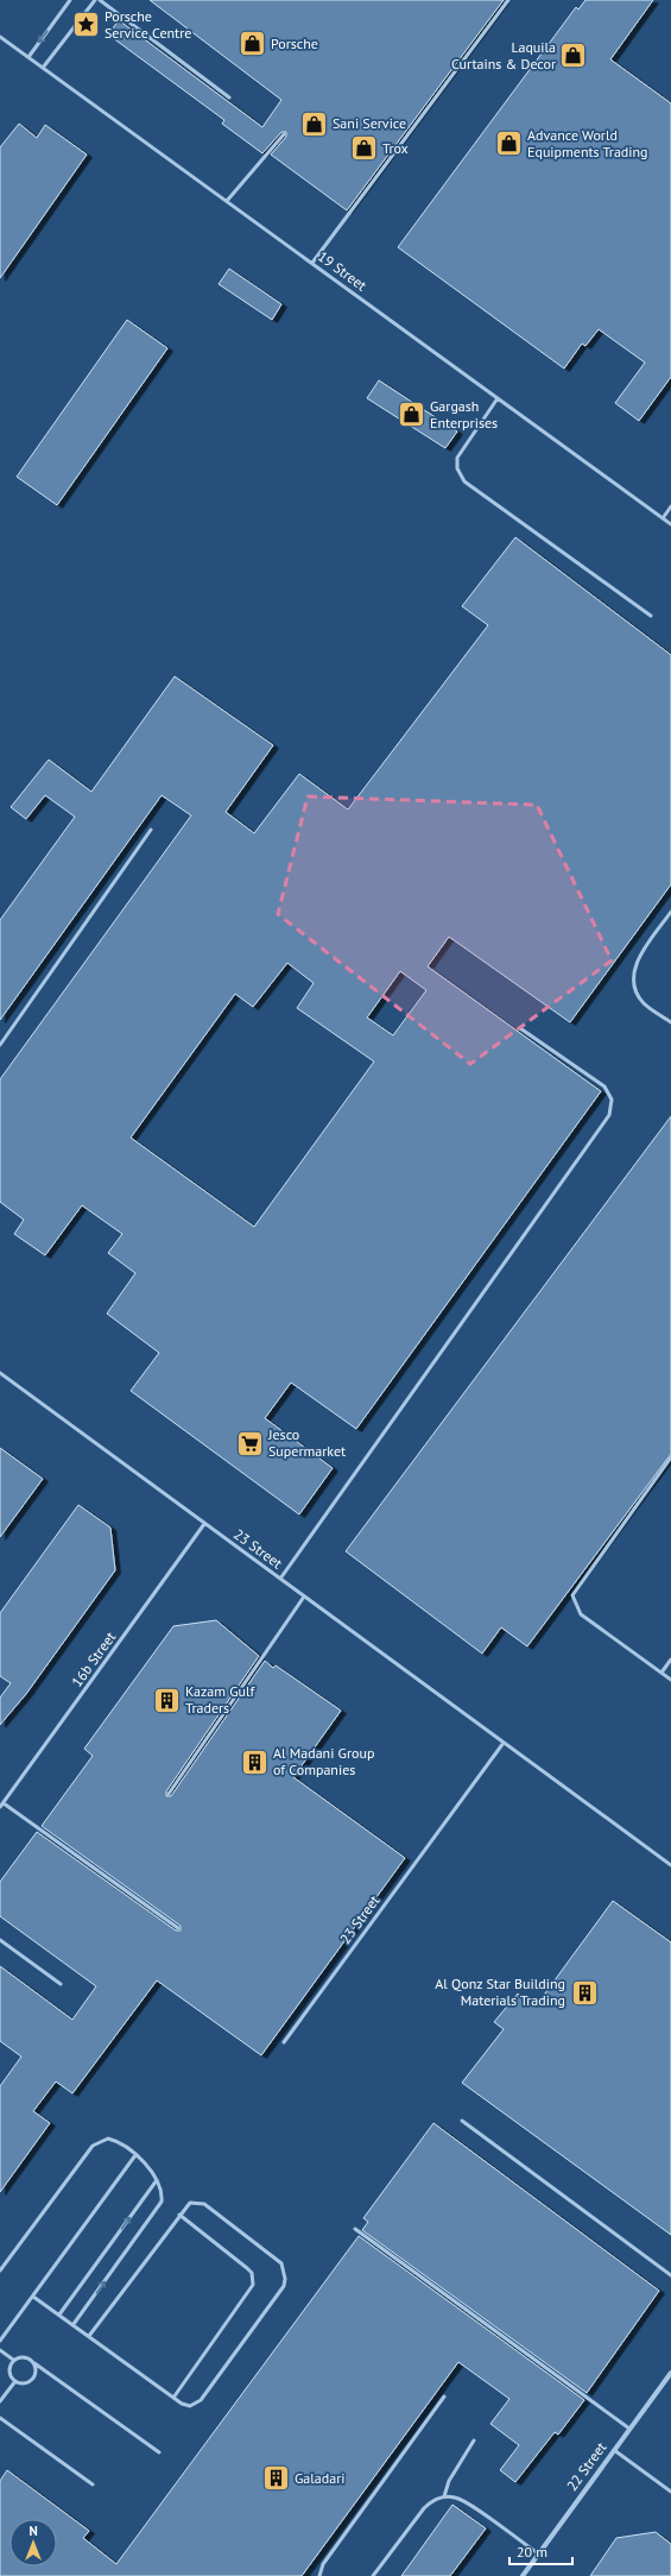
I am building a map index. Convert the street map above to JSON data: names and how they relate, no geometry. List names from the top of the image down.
{
  "streets": {
    "street": ["22 Street"],
    "lane": ["19 Street", "23 Street", "16b Street"]
  },
  "crossings": [
    ["23 Street", "16b Street"]
  ],
  "places": {
    "place": ["Porsche Service Centre"],
    "shop": [
      "Porsche",
      "Laquila Curtains & Decor",
      "Sani Service",
      "Advance World Equipments Trading",
      "Trox",
      "Gargash Enterprises"
    ],
    "supermarket": ["Jesco Supermarket"],
    "building": [
      "Kazam Gulf Traders",
      "Al Madani Group of Companies",
      "Al Qonz Star Building Materials Trading",
      "Galadari"
    ]
  },
  "scale_bar": "20 m",
  "north": "top"
}
